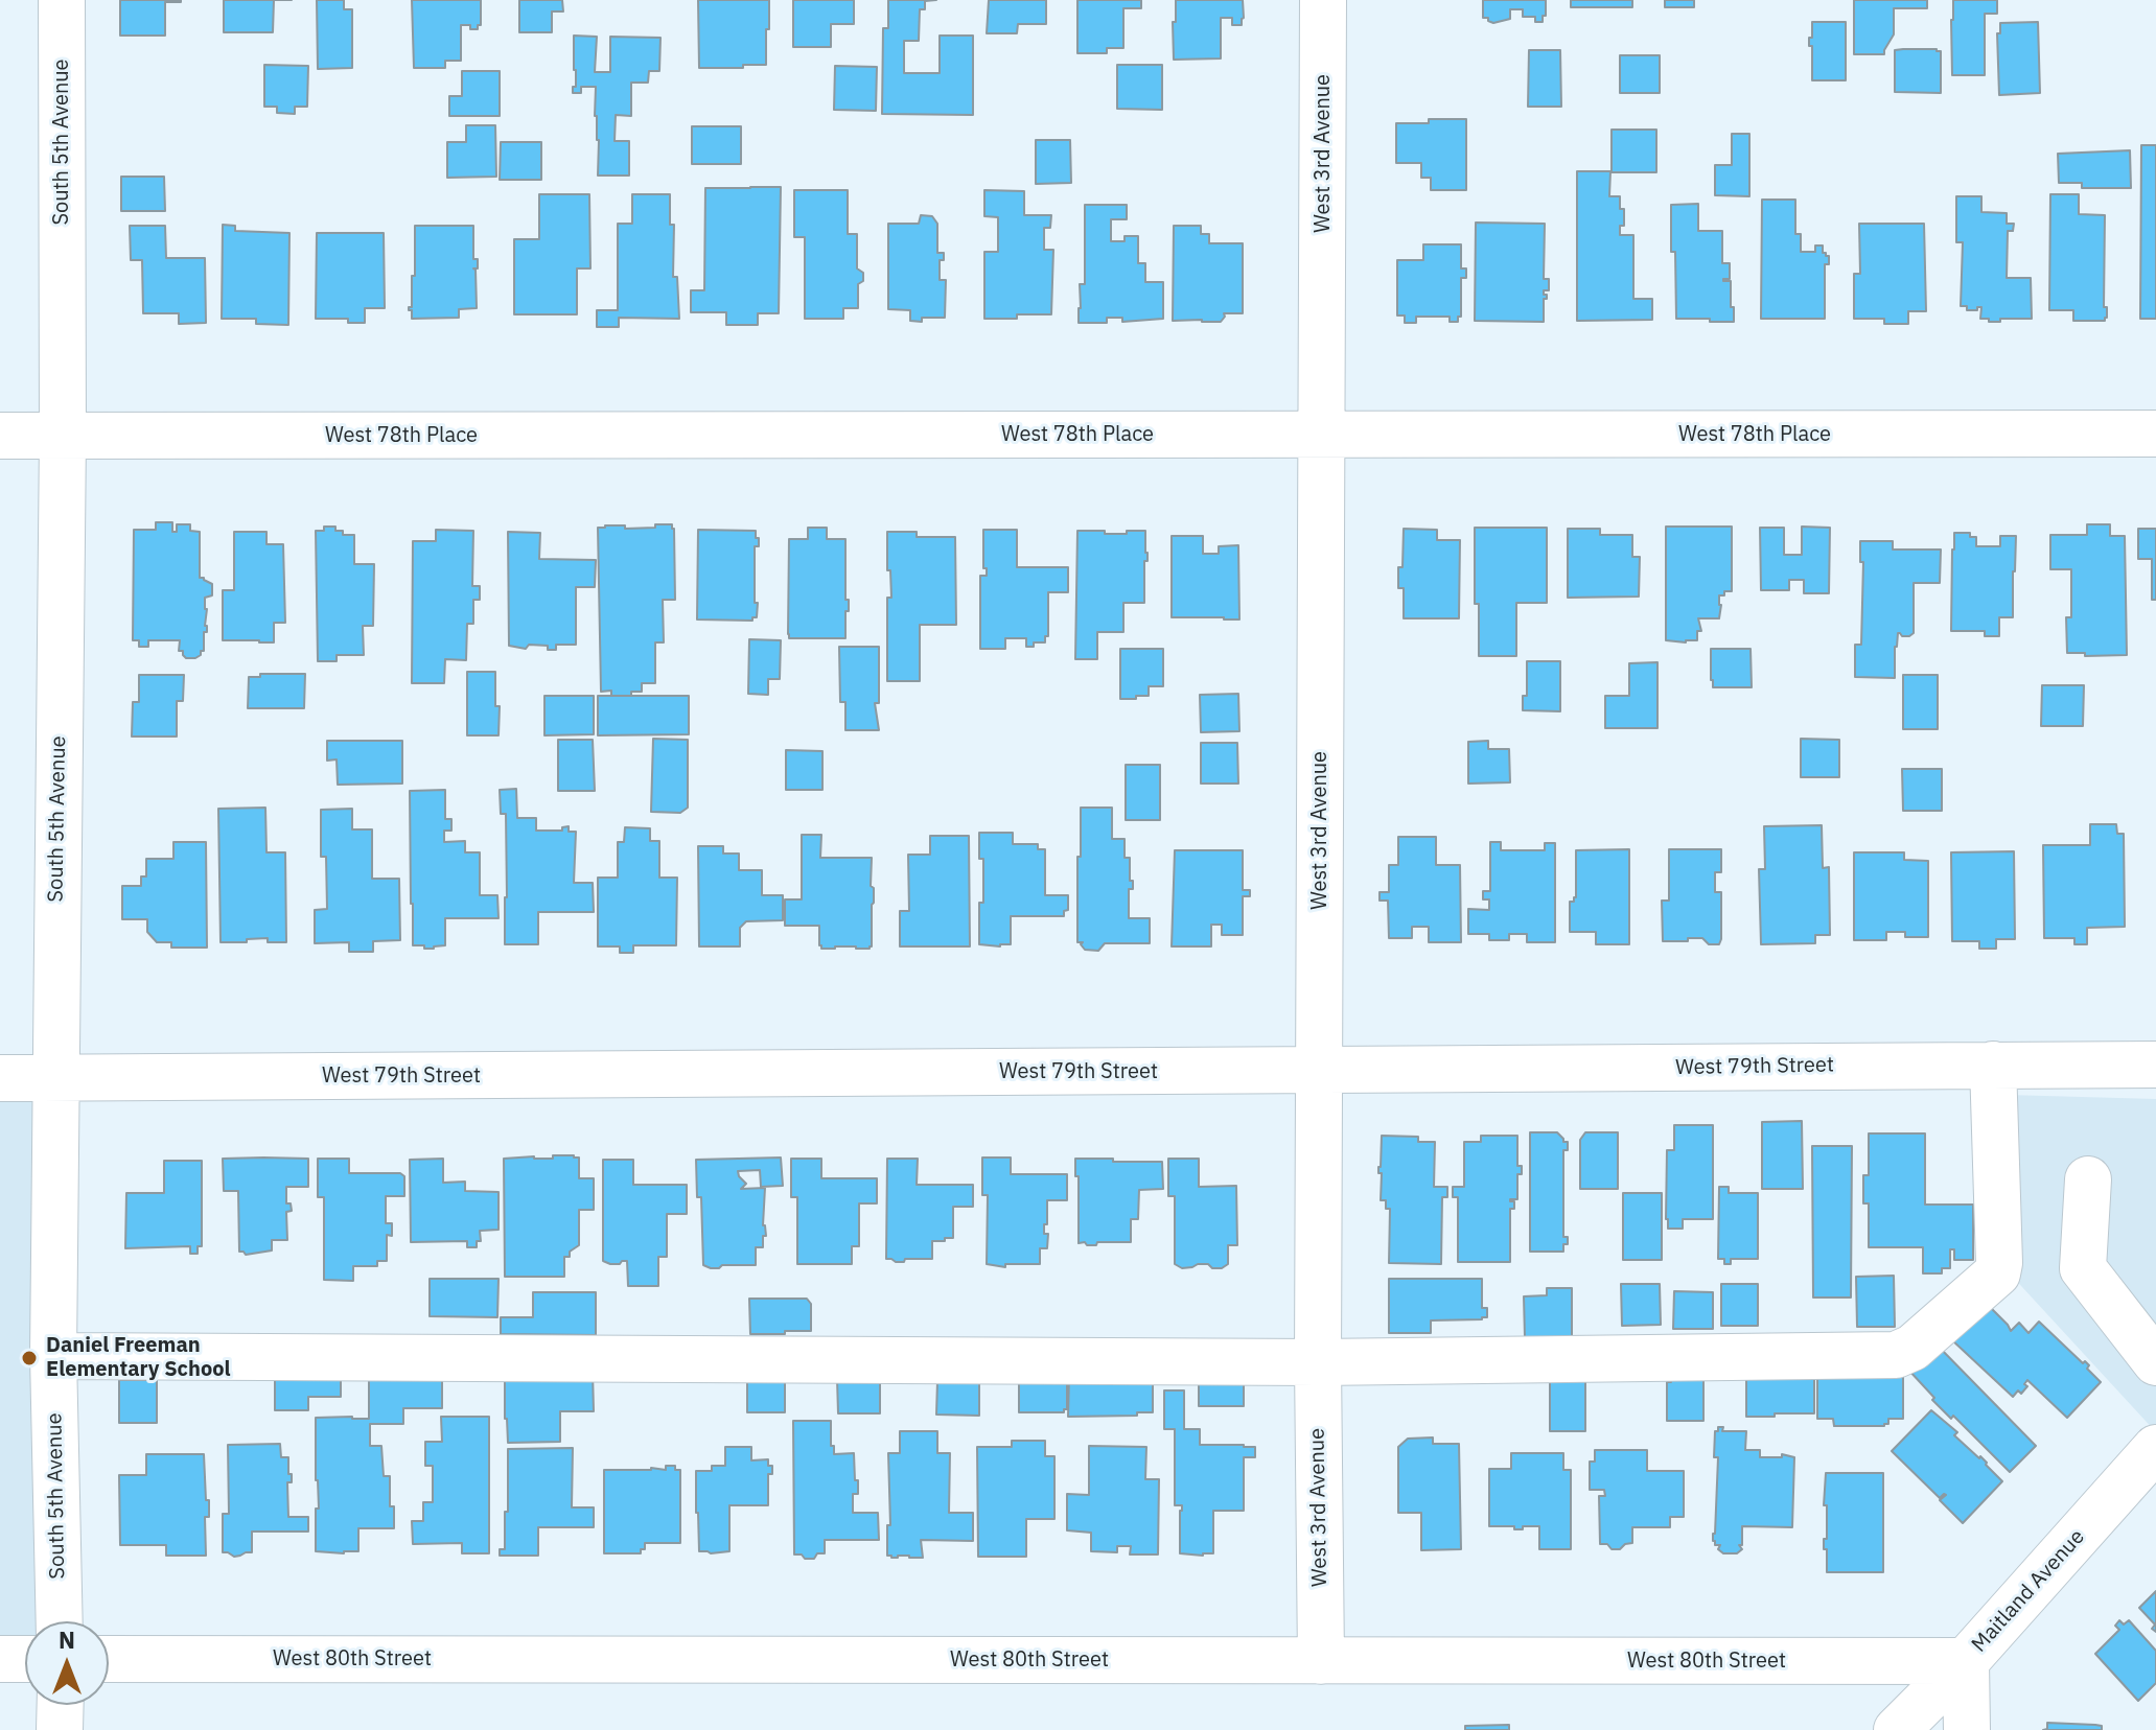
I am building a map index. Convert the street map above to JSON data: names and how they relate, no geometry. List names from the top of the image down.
{
  "streets": {
    "street": [
      "South 5th Avenue",
      "West 3rd Avenue",
      "West 78th Place",
      "West 79th Street",
      "Maitland Avenue",
      "West 80th Street"
    ]
  },
  "crossings": [
    ["South 5th Avenue", "West 78th Place"],
    ["South 5th Avenue", "West 79th Street"],
    ["West 3rd Avenue", "West 78th Place"],
    ["West 3rd Avenue", "West 79th Street"],
    ["West 3rd Avenue", "West 80th Street"],
    ["Maitland Avenue", "West 80th Street"]
  ],
  "places": ["Daniel Freeman Elementary School"],
  "north": "top"
}
